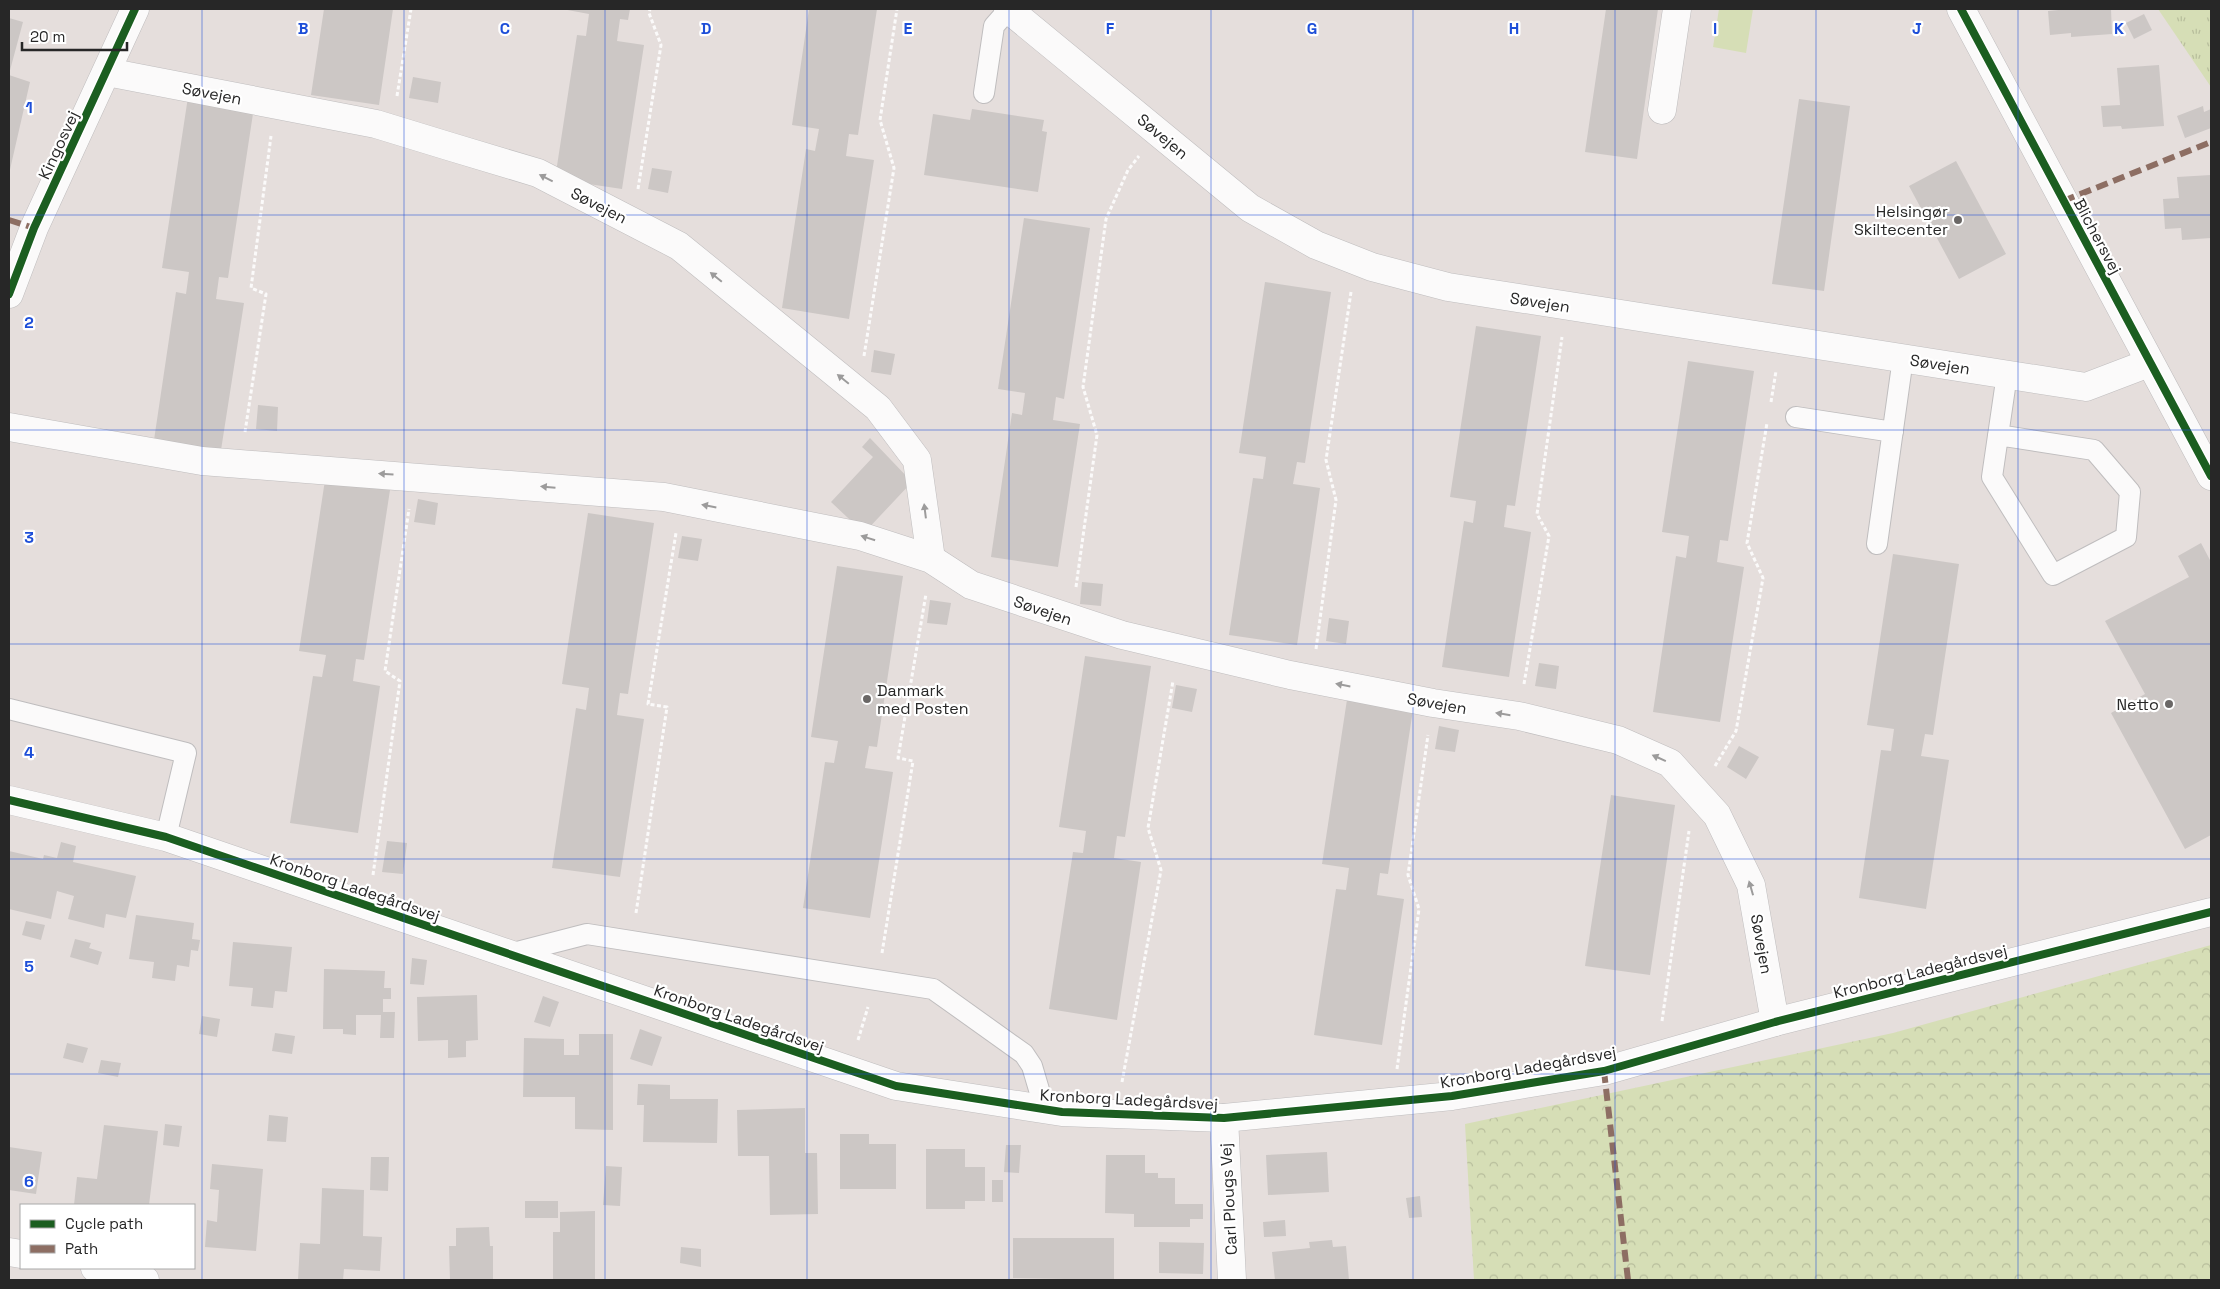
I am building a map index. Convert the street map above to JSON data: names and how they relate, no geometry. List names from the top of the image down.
{
  "streets": {
    "street": [
      "Søvejen",
      "Kingosvej",
      "Blichersvej",
      "Kronborg Ladegårdsvej",
      "Carl Plougs Vej"
    ]
  },
  "crossings": [
    ["Søvejen", "Kingosvej"],
    ["Søvejen", "Blichersvej"],
    ["Søvejen", "Kronborg Ladegårdsvej"],
    ["Kronborg Ladegårdsvej", "Carl Plougs Vej"]
  ],
  "one_way": ["Søvejen"],
  "places": ["Helsingør Skiltecenter", "Danmark med Posten", "Netto"],
  "legend": ["Cycle path", "Path"],
  "scale_bar": "20 m",
  "grid": {
    "columns": [
      "B",
      "C",
      "D",
      "E",
      "F",
      "G",
      "H",
      "I",
      "J",
      "K"
    ],
    "rows": [
      "1",
      "2",
      "3",
      "4",
      "5",
      "6"
    ]
  }
}
